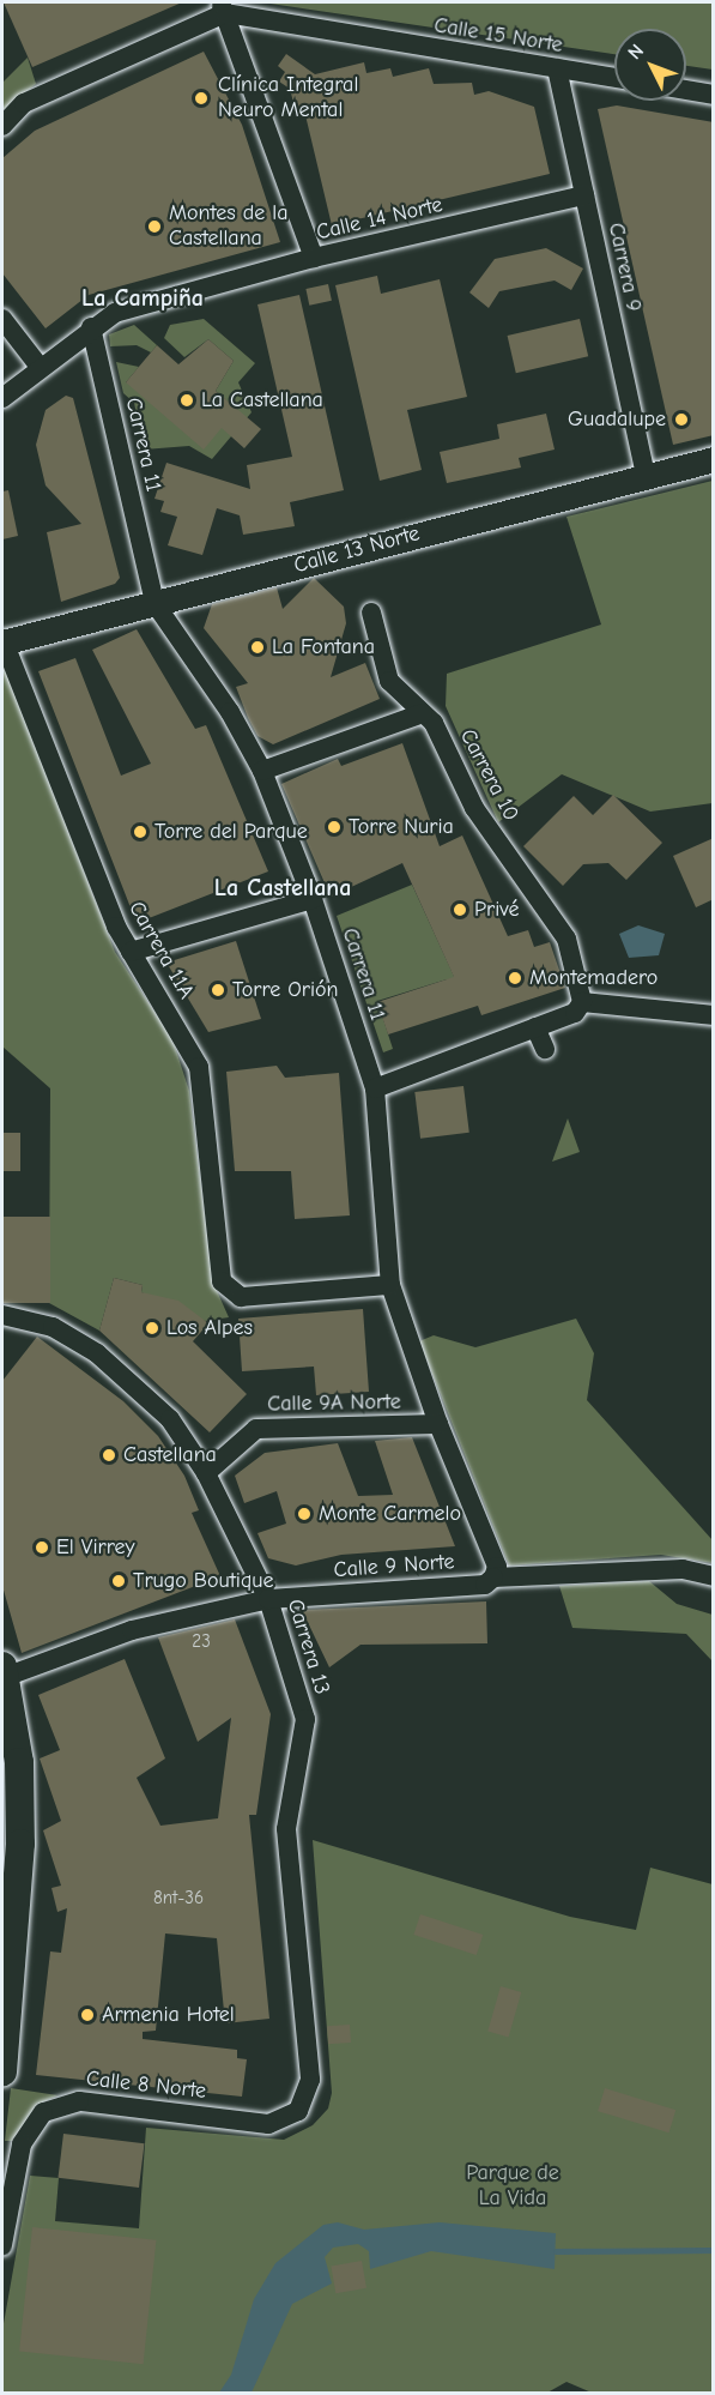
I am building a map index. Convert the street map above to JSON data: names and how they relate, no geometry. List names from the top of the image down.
{
  "streets": {
    "street": [
      "Calle 15 Norte",
      "Calle 14 Norte",
      "Carrera 9",
      "Carrera 11",
      "Calle 13 Norte",
      "Carrera 10",
      "Carrera 11A",
      "Calle 9A Norte",
      "Calle 9 Norte",
      "Carrera 13",
      "Calle 8 Norte"
    ]
  },
  "crossings": [
    ["Calle 15 Norte", "Carrera 9"],
    ["Calle 14 Norte", "Carrera 9"],
    ["Calle 14 Norte", "Carrera 11"],
    ["Carrera 9", "Calle 13 Norte"],
    ["Carrera 11", "Calle 13 Norte"],
    ["Carrera 11", "Carrera 11A"],
    ["Carrera 11", "Calle 9A Norte"],
    ["Carrera 11", "Calle 9 Norte"],
    ["Calle 13 Norte", "Carrera 11A"],
    ["Calle 9A Norte", "Carrera 13"],
    ["Calle 9 Norte", "Carrera 13"],
    ["Carrera 13", "Calle 8 Norte"]
  ],
  "districts": ["La Campiña", "La Castellana"],
  "parks": ["Parque de La Vida"],
  "places": [
    "Clínica Integral Neuro Mental",
    "Montes de la Castellana",
    "La Castellana",
    "Guadalupe",
    "La Fontana",
    "Torre Nuria",
    "Torre del Parque",
    "Privé",
    "Montemadero",
    "Torre Orión",
    "Los Alpes",
    "Castellana",
    "Monte Carmelo",
    "El Virrey",
    "Trugo Boutique",
    "Armenia Hotel"
  ],
  "house_numbers": ["23", "8nt-36"],
  "north": "top left"
}
